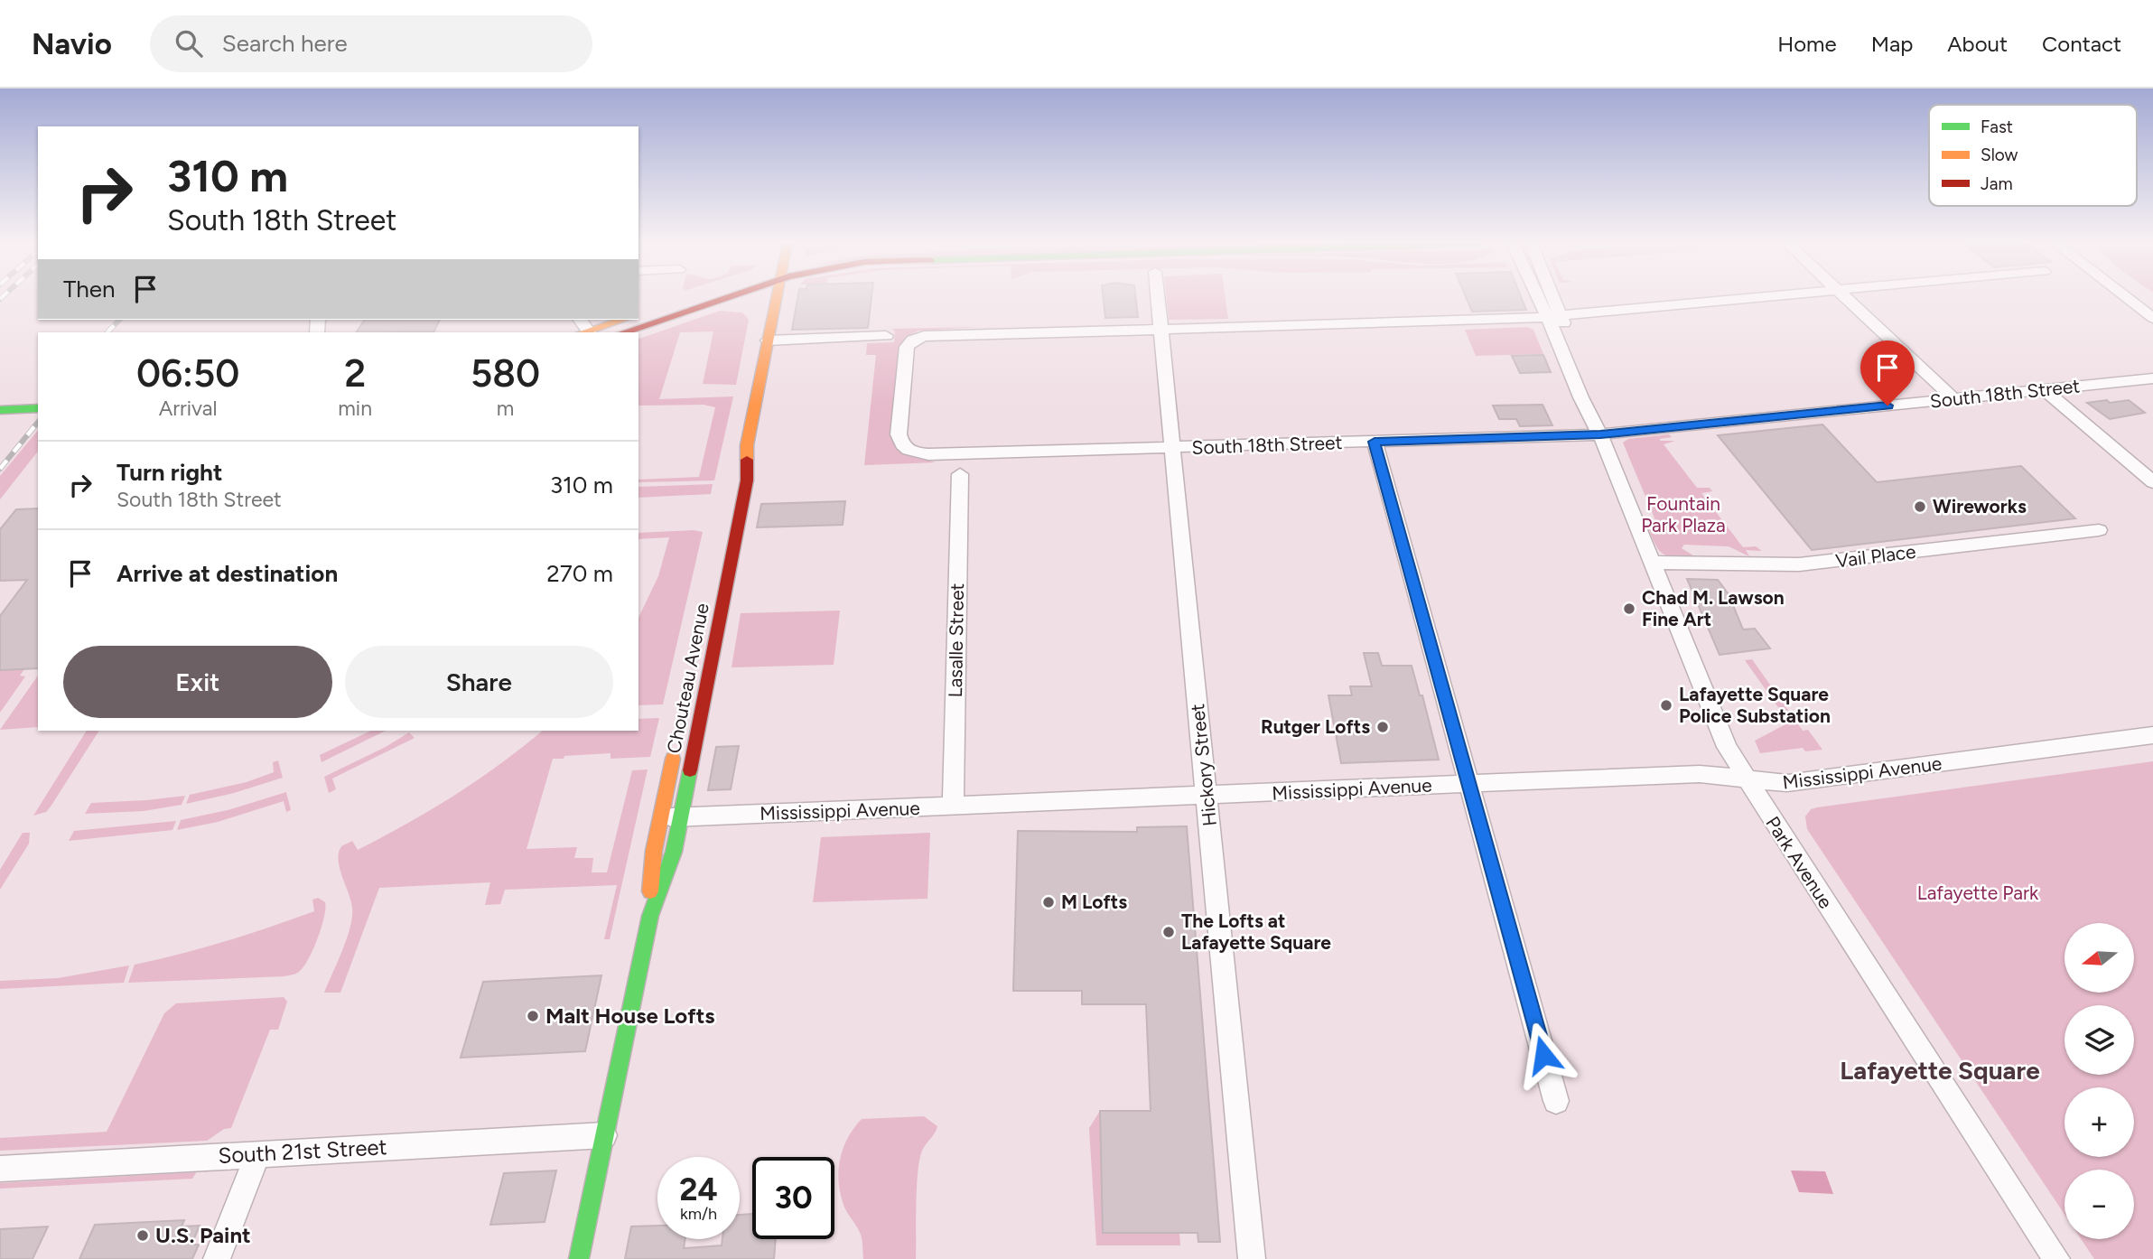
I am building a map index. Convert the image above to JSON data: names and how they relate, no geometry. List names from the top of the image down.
{
  "streets": {
    "main road": ["Chouteau Avenue"],
    "street": [
      "South 18th Street",
      "Vail Place",
      "Lasalle Street",
      "Hickory Street",
      "Mississippi Avenue",
      "Park Avenue",
      "South 21st Street"
    ]
  },
  "crossings": [
    ["South 18th Street", "Hickory Street"],
    ["South 18th Street", "Park Avenue"],
    ["Vail Place", "Park Avenue"],
    ["Lasalle Street", "Mississippi Avenue"],
    ["Chouteau Avenue", "Mississippi Avenue"],
    ["Chouteau Avenue", "South 21st Street"],
    ["Hickory Street", "Mississippi Avenue"],
    ["Mississippi Avenue", "Park Avenue"]
  ],
  "districts": ["Lafayette Square"],
  "parks": ["Fountain Park Plaza", "Lafayette Park"],
  "places": [
    "Wireworks",
    "Chad M. Lawson Fine Art",
    "Lafayette Square Police Substation",
    "Rutger Lofts",
    "M Lofts",
    "The Lofts at Lafayette Square",
    "Malt House Lofts",
    "U.S. Paint"
  ],
  "legend": ["Fast", "Slow", "Jam"],
  "north": "left",
  "page": {
    "header": "Navio",
    "search": "Search here",
    "nav": [
      "Home",
      "Map",
      "About",
      "Contact"
    ],
    "turn": ["310 m", "South 18th Street"],
    "then": "Then",
    "eta": [
      "06:50",
      "Arrival",
      "2",
      "min",
      "580",
      "m"
    ],
    "list": [
      {
        "name": "Turn right",
        "note": "South 18th Street",
        "value": "310 m"
      },
      {
        "name": "Arrive at destination",
        "value": "270 m"
      }
    ],
    "buttons": ["Exit", "Share"],
    "map_buttons": ["+", "−"],
    "speed": "24 km/h",
    "limit": "30"
  }
}
